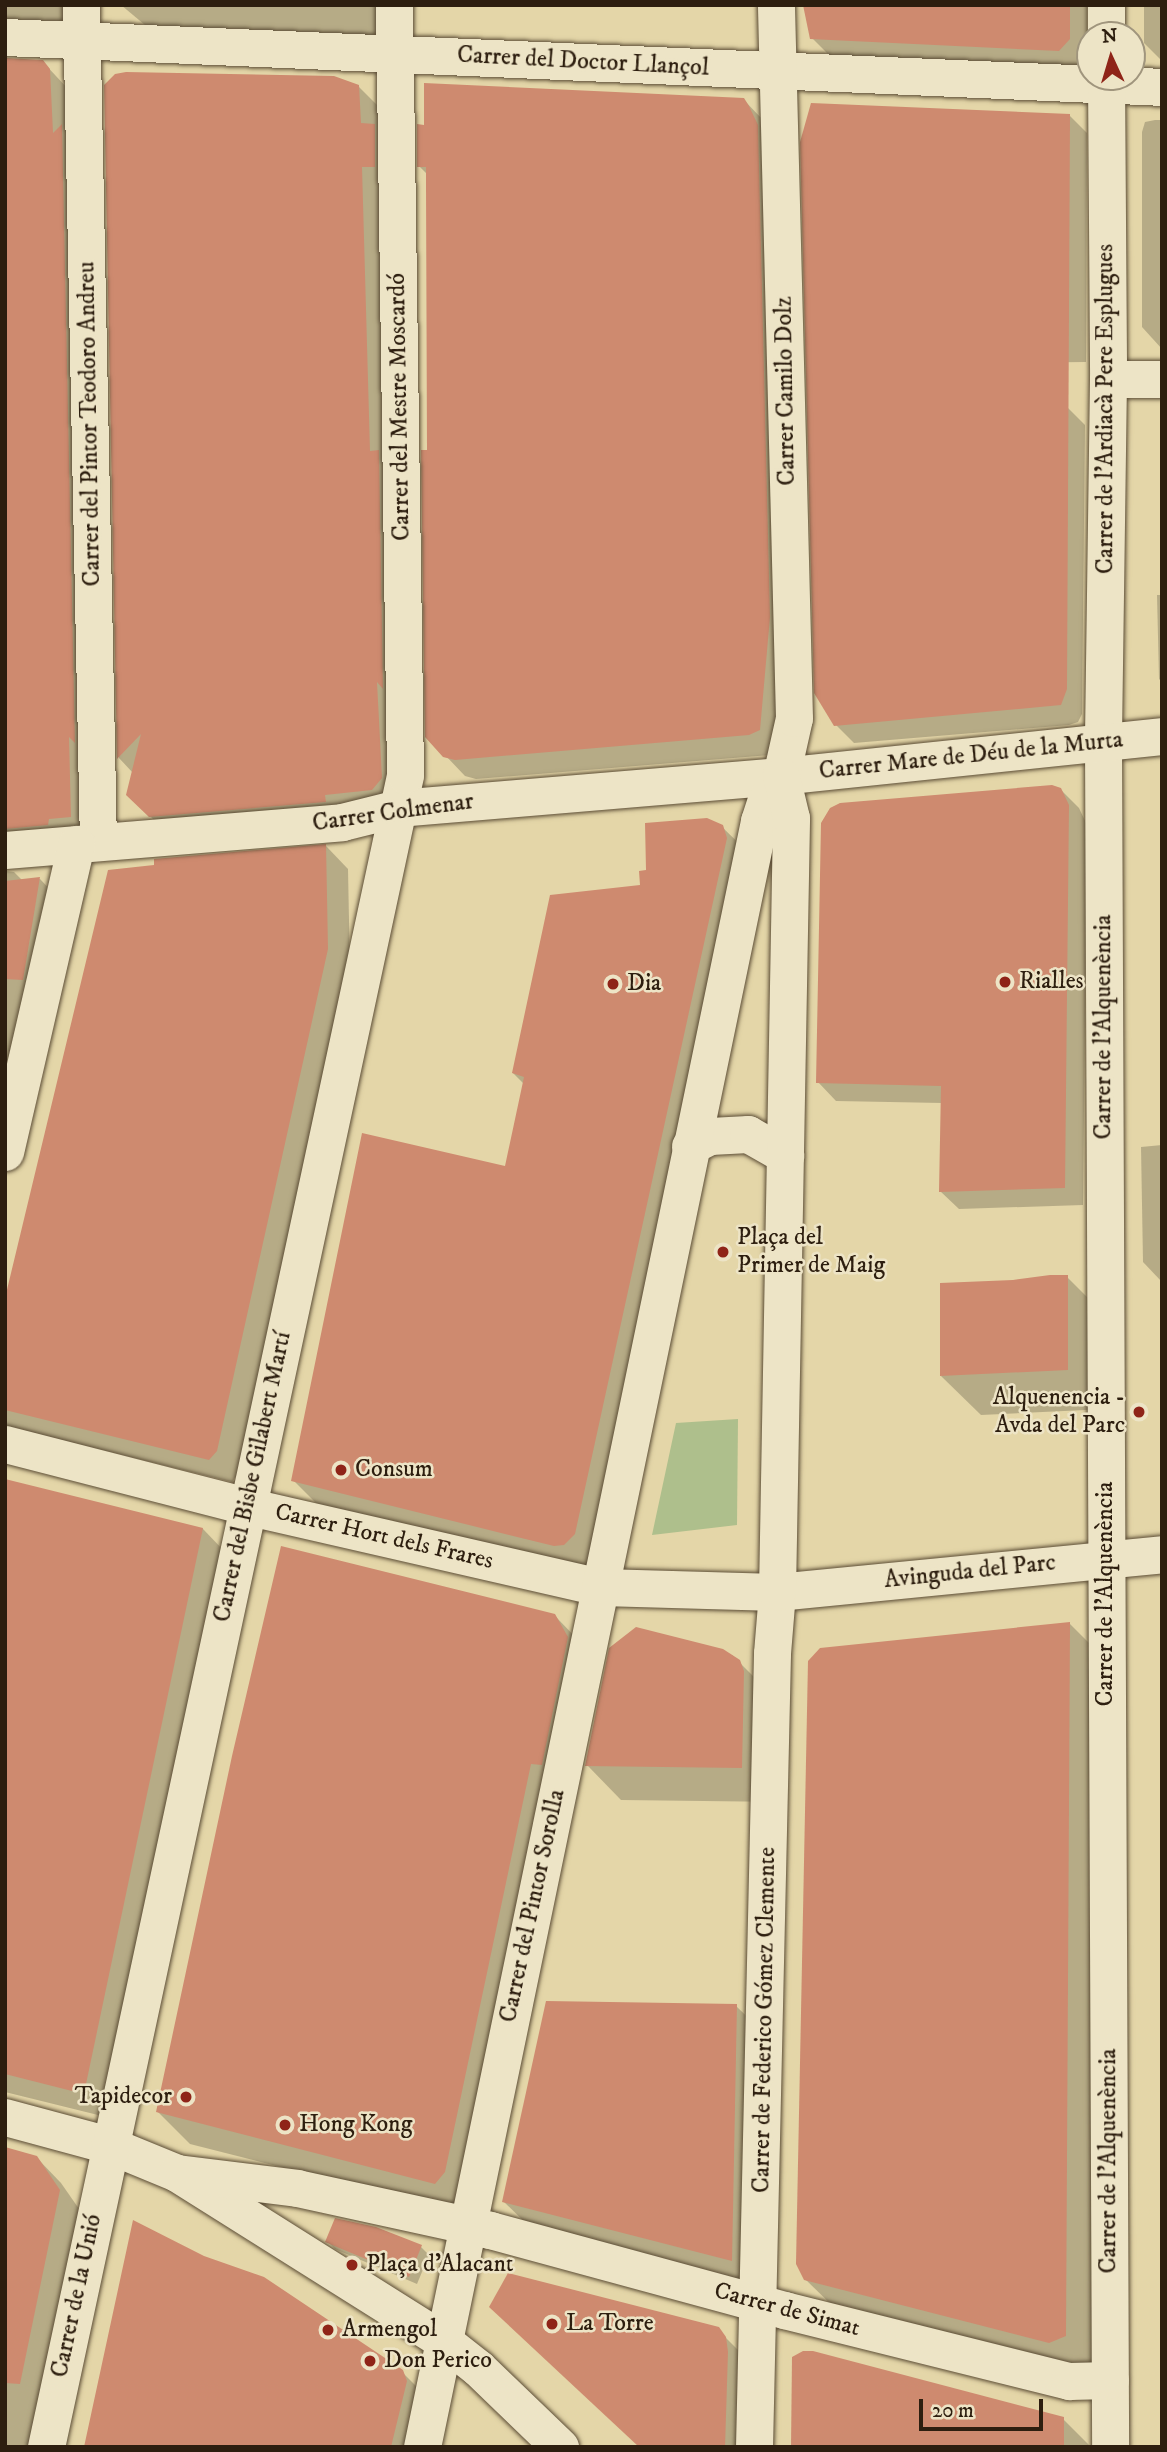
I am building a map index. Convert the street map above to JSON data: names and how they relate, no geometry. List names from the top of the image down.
{
  "streets": {
    "street": [
      "Carrer del Doctor Llançol",
      "Carrer Camilo Dolz",
      "Carrer del Mestre Moscardó",
      "Carrer de l'Ardiacà Pere Esplugues",
      "Carrer del Pintor Teodoro Andreu",
      "Carrer Mare de Déu de la Murta",
      "Carrer Colmenar",
      "Carrer de l'Alquenència",
      "Carrer del Bisbe Gilabert Martí",
      "Carrer Hort dels Frares",
      "Avinguda del Parc",
      "Carrer del Pintor Sorolla",
      "Carrer de Federico Gómez Clemente",
      "Carrer de la Unió",
      "Carrer de Simat"
    ]
  },
  "crossings": [
    ["Carrer del Doctor Llançol", "Carrer Camilo Dolz"],
    ["Carrer del Doctor Llançol", "Carrer del Mestre Moscardó"],
    ["Carrer del Doctor Llançol", "Carrer del Pintor Teodoro Andreu"],
    ["Carrer Camilo Dolz", "Carrer Mare de Déu de la Murta"],
    ["Carrer Camilo Dolz", "Carrer Colmenar"],
    ["Carrer del Mestre Moscardó", "Carrer Colmenar"],
    ["Carrer del Mestre Moscardó", "Carrer del Bisbe Gilabert Martí"],
    ["Carrer de l'Ardiacà Pere Esplugues", "Carrer Mare de Déu de la Murta"],
    ["Carrer de l'Ardiacà Pere Esplugues", "Carrer de l'Alquenència"],
    ["Carrer del Pintor Teodoro Andreu", "Carrer Colmenar"],
    ["Carrer Mare de Déu de la Murta", "Carrer Colmenar"],
    ["Carrer Mare de Déu de la Murta", "Carrer de l'Alquenència"],
    ["Carrer Colmenar", "Carrer del Bisbe Gilabert Martí"],
    ["Carrer de l'Alquenència", "Avinguda del Parc"],
    ["Carrer de l'Alquenència", "Carrer de Simat"],
    ["Carrer del Bisbe Gilabert Martí", "Carrer Hort dels Frares"],
    ["Carrer del Bisbe Gilabert Martí", "Carrer de la Unió"],
    ["Carrer Hort dels Frares", "Carrer del Pintor Sorolla"],
    ["Avinguda del Parc", "Carrer de Federico Gómez Clemente"],
    ["Carrer del Pintor Sorolla", "Carrer de Simat"],
    ["Carrer de Federico Gómez Clemente", "Carrer de Simat"]
  ],
  "places": [
    "Rialles",
    "Dia",
    "Plaça del Primer de Maig",
    "Alquenencia - Avda del Parc",
    "Consum",
    "Tapidecor",
    "Hong Kong",
    "Plaça d'Alacant",
    "La Torre",
    "Armengol",
    "Don Perico"
  ],
  "scale_bar": "20 m",
  "north": "top"
}
